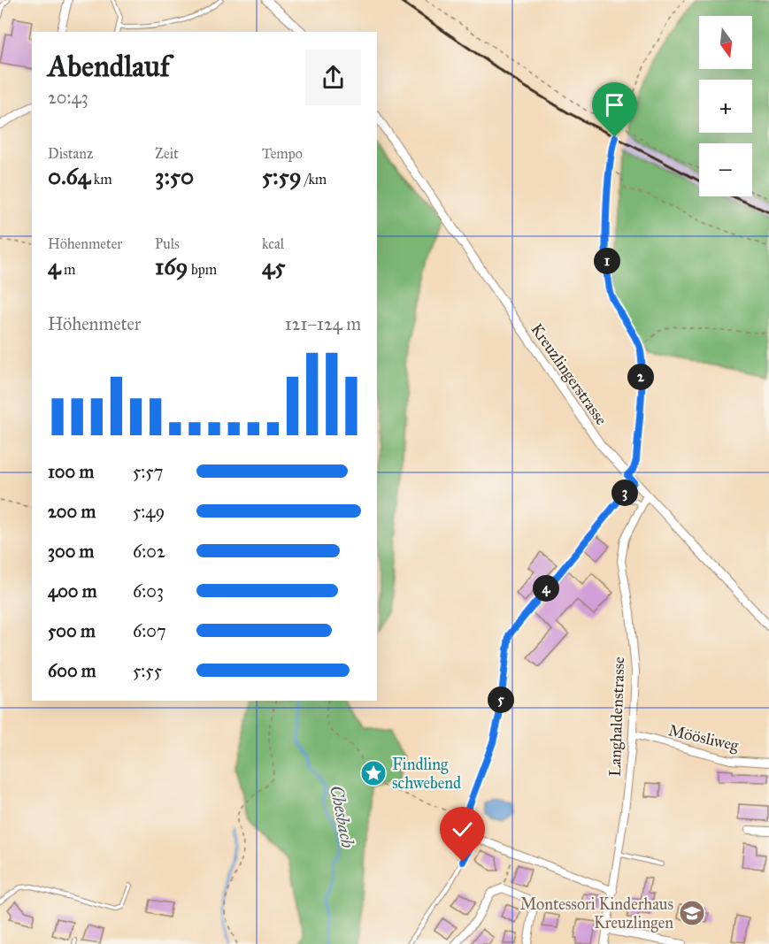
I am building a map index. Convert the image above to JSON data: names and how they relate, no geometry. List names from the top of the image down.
{
  "streets": {
    "street": ["Kreuzlingerstrasse", "Langhaldenstrasse", "Möösliweg"]
  },
  "crossings": [
    ["Kreuzlingerstrasse", "Langhaldenstrasse"],
    ["Langhaldenstrasse", "Möösliweg"]
  ],
  "water": ["Chesbach"],
  "places": {
    "place": ["Findling schwebend"],
    "school or university": ["Montessori Kinderhaus Kreuzlingen"]
  },
  "north": "bottom",
  "page": {
    "map_buttons": ["+", "−"],
    "heading": ["Abendlauf", "20:43"],
    "stats": [
      ["Distanz", "0.64 km"],
      ["Zeit", "3:50"],
      ["Tempo", "5:59 /km"],
      ["Höhenmeter", "4 m"],
      ["Puls", "169 bpm"],
      ["kcal", "45"]
    ],
    "pins": [
      "1",
      "2",
      "3",
      "4",
      "5"
    ],
    "chart": ["Höhenmeter", "121–124 m"],
    "list": [
      {
        "name": "100 m",
        "note": "5:57"
      },
      {
        "name": "200 m",
        "note": "5:49"
      },
      {
        "name": "300 m",
        "note": "6:02"
      },
      {
        "name": "400 m",
        "note": "6:03"
      },
      {
        "name": "500 m",
        "note": "6:07"
      },
      {
        "name": "600 m",
        "note": "5:55"
      }
    ]
  }
}
